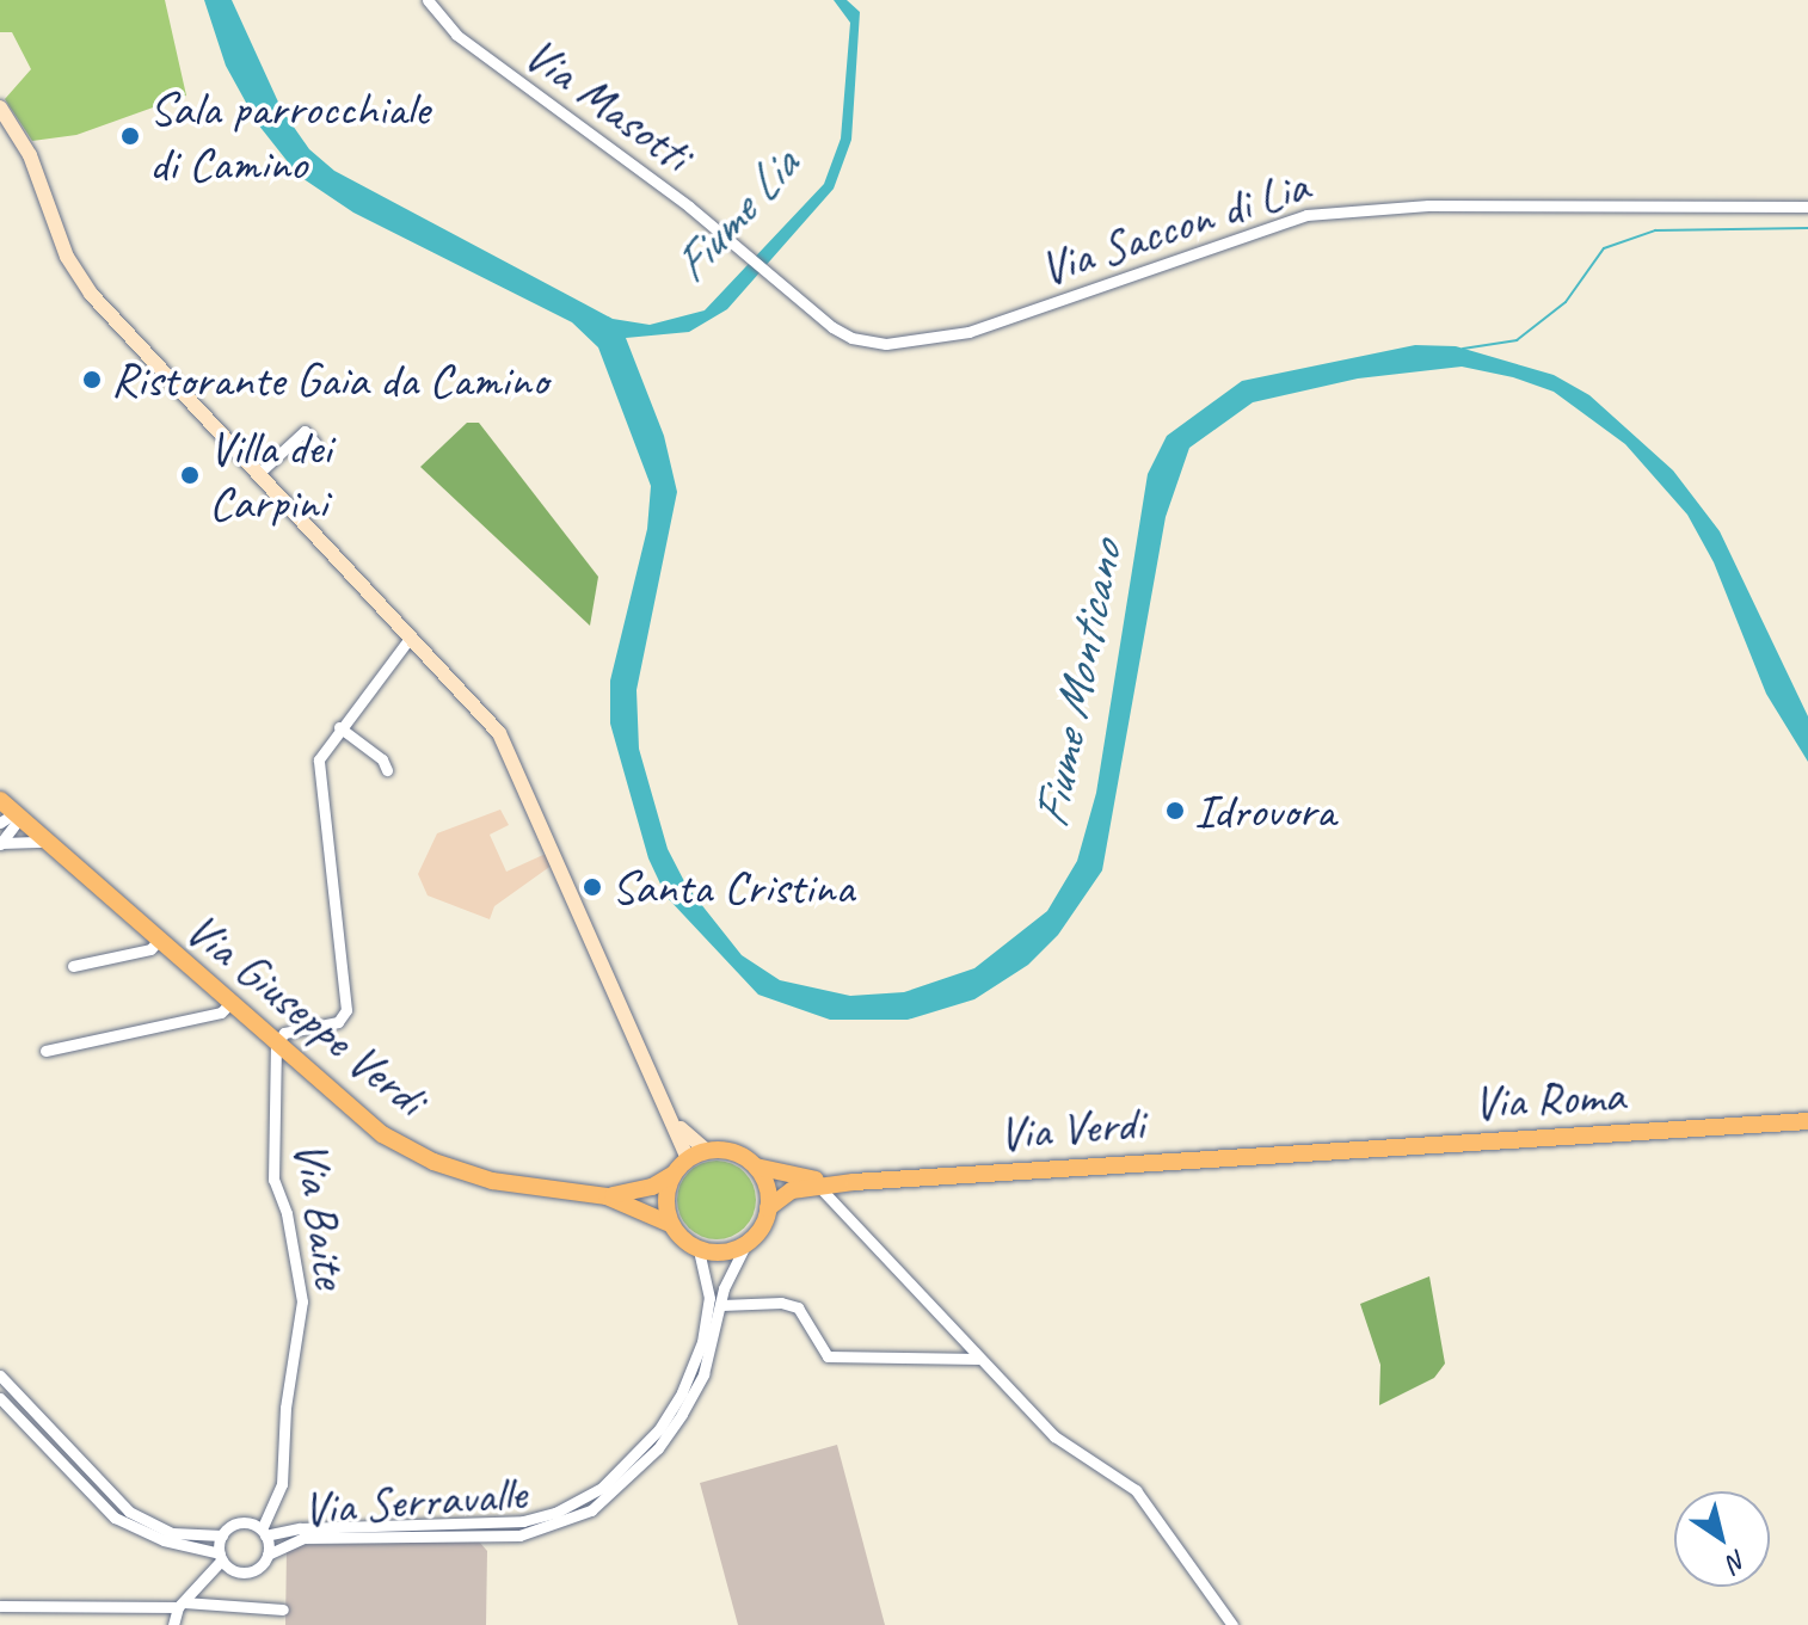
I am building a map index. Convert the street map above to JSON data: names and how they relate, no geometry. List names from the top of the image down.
{
  "streets": {
    "main road": ["Via Giuseppe Verdi", "Via Roma", "Via Verdi"],
    "street": [
      "Via Masotti",
      "Via Saccon di Lia",
      "Via Baite",
      "Via Serravalle"
    ]
  },
  "crossings": [
    ["Via Masotti", "Via Saccon di Lia"],
    ["Via Giuseppe Verdi", "Via Baite"],
    ["Via Roma", "Via Verdi"],
    ["Via Baite", "Via Serravalle"]
  ],
  "water": ["Fiume Lia", "Fiume Monticano"],
  "places": [
    "Sala parrocchiale di Camino",
    "Ristorante Gaia da Camino",
    "Villa dei Carpini",
    "Idrovora",
    "Santa Cristina"
  ],
  "north": "bottom right"
}
